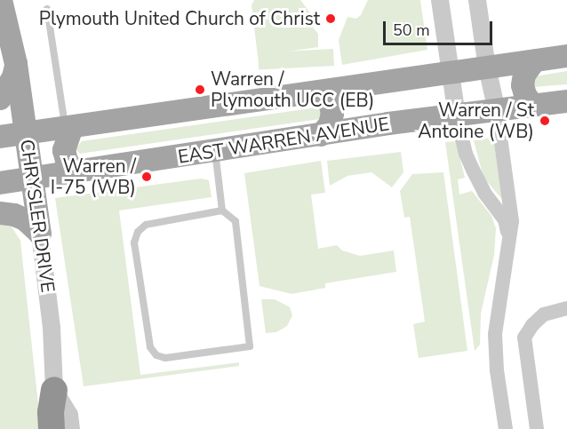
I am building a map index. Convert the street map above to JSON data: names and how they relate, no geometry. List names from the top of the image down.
{
  "streets": {
    "main road": ["EAST WARREN AVENUE", "CHRYSLER DRIVE"]
  },
  "crossings": [
    ["EAST WARREN AVENUE", "CHRYSLER DRIVE"]
  ],
  "places": [
    "Plymouth United Church of Christ",
    "Warren / Plymouth UCC (EB)",
    "Warren / St Antoine (WB)",
    "Warren / I-75 (WB)"
  ],
  "scale_bar": "50 m"
}
